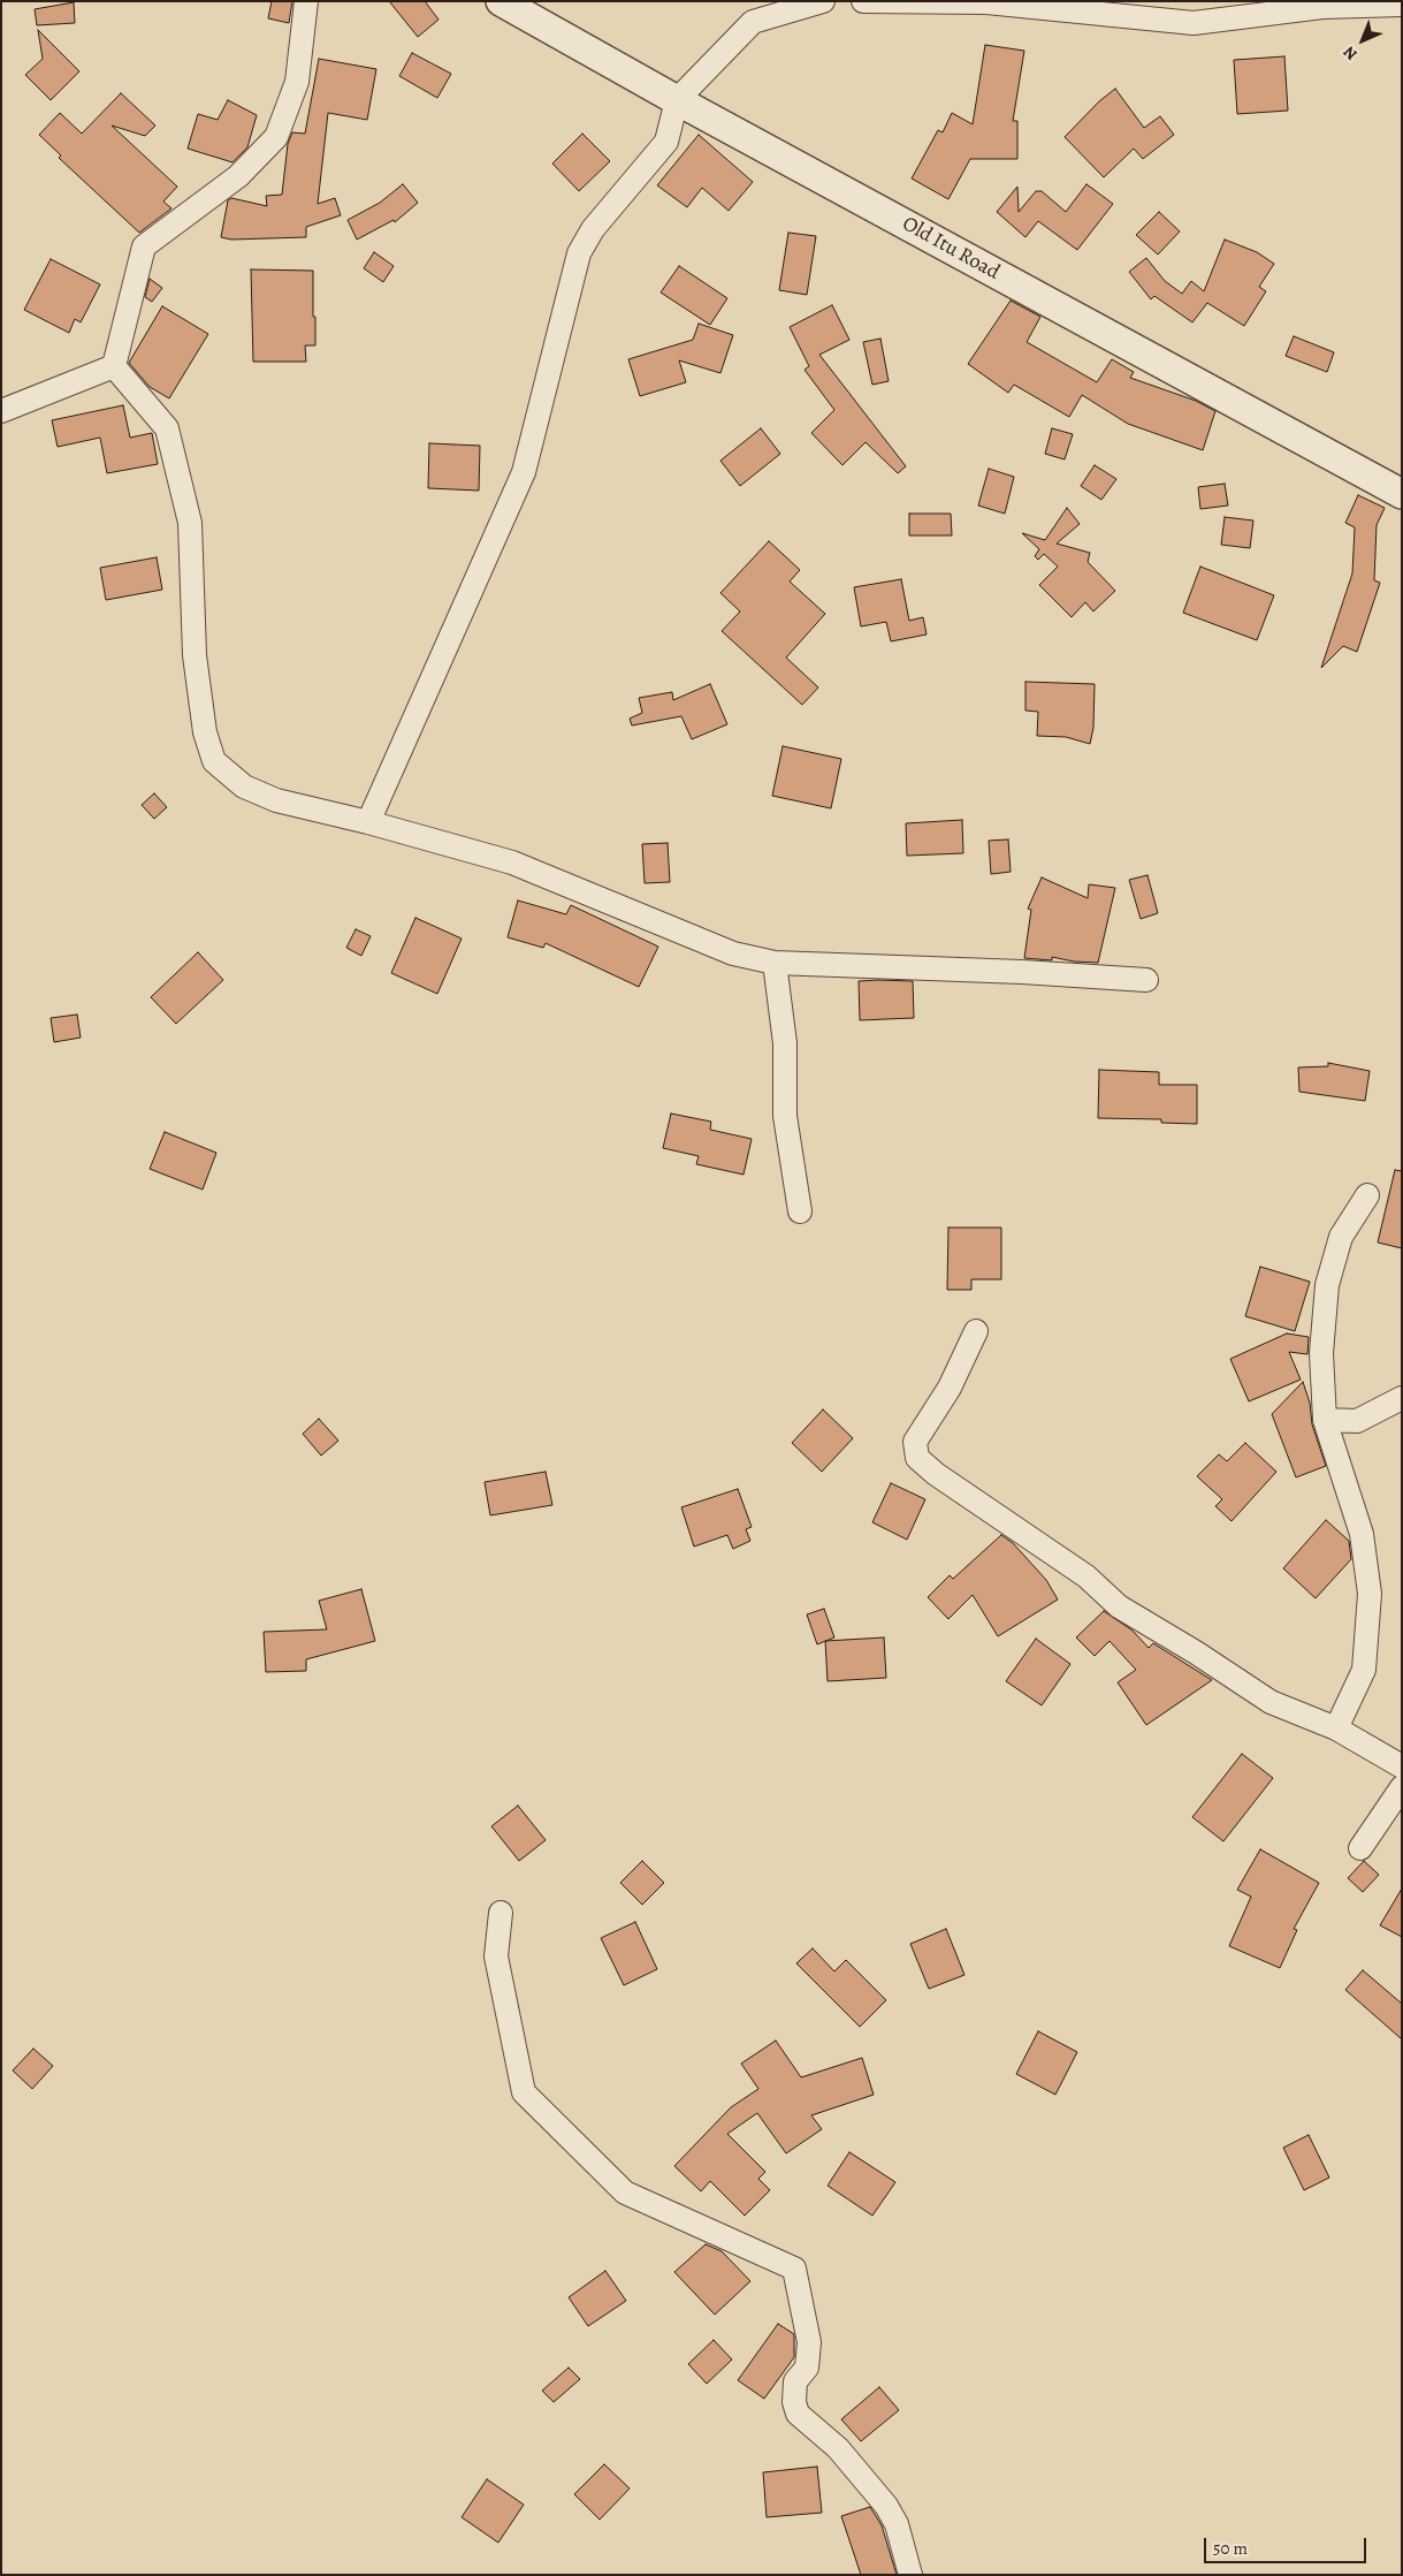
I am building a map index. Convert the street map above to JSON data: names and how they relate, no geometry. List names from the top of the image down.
{
  "streets": {
    "street": ["Old Itu Road"]
  },
  "scale_bar": "50 m",
  "north": "bottom left"
}
